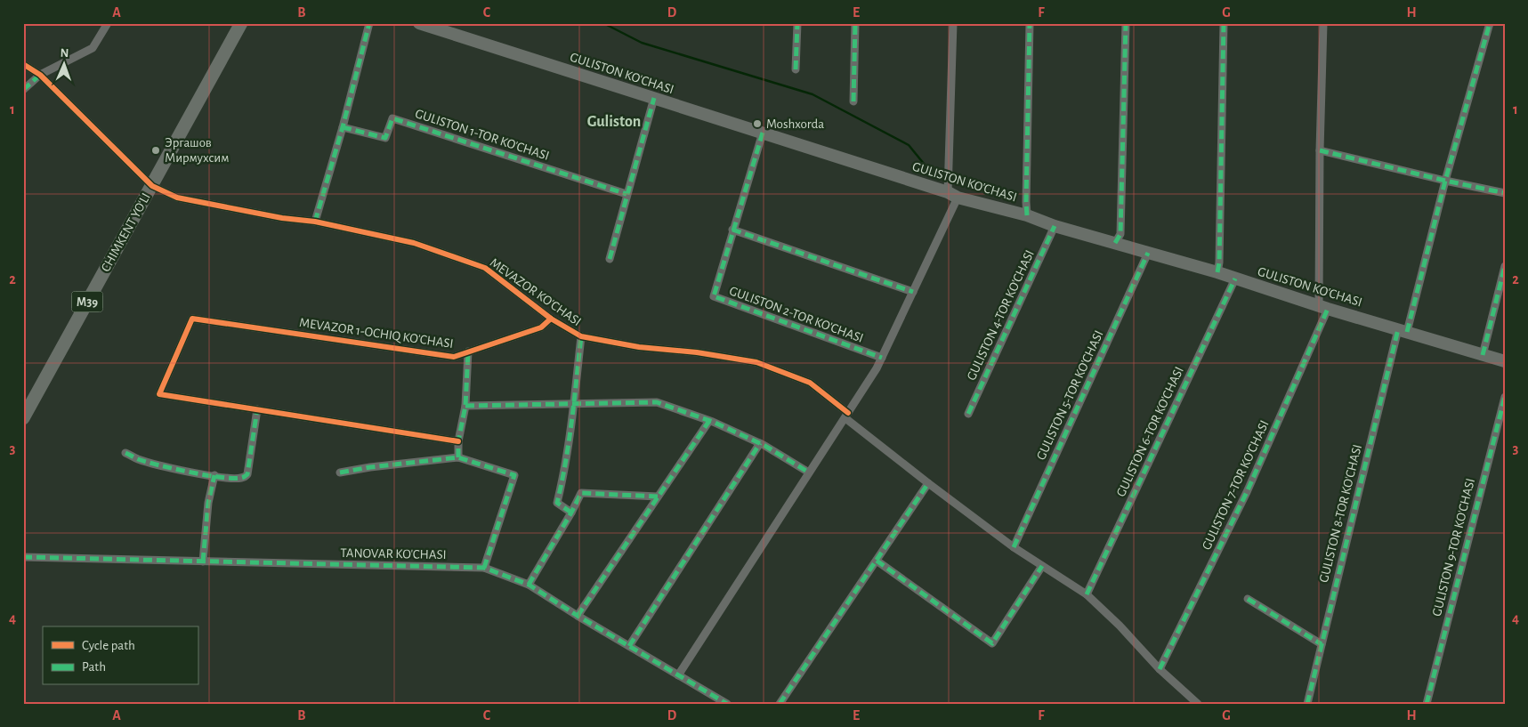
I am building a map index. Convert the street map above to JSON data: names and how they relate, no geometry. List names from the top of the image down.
{
  "streets": {
    "highway": ["CHIMKENT YO‘LI", "M39"],
    "main road": ["GULISTON KO'CHASI"],
    "street": [
      "GULISTON 1-TOR KO'CHASI",
      "MEVAZOR KO'CHASI",
      "GULISTON 2-TOR KO'CHASI",
      "GULISTON 4-TOR KO'CHASI",
      "MEVAZOR 1-OCHIQ KO'CHASI",
      "GULISTON 5-TOR KO'CHASI",
      "GULISTON 6-TOR KO'CHASI",
      "GULISTON 7-TOR KO'CHASI",
      "GULISTON 8-TOR KO'CHASI",
      "GULISTON 9-TOR KO'CHASI",
      "TANOVAR KO'CHASI"
    ]
  },
  "crossings": [
    ["GULISTON KO'CHASI", "GULISTON 2-TOR KO'CHASI"],
    ["GULISTON KO'CHASI", "GULISTON 4-TOR KO'CHASI"],
    ["GULISTON KO'CHASI", "GULISTON 5-TOR KO'CHASI"],
    ["GULISTON KO'CHASI", "GULISTON 6-TOR KO'CHASI"],
    ["GULISTON KO'CHASI", "GULISTON 7-TOR KO'CHASI"],
    ["GULISTON KO'CHASI", "GULISTON 8-TOR KO'CHASI"],
    ["CHIMKENT YO‘LI", "MEVAZOR KO'CHASI"],
    ["MEVAZOR KO'CHASI", "MEVAZOR 1-OCHIQ KO'CHASI"],
    ["MEVAZOR KO'CHASI", "GULISTON 5-TOR KO'CHASI"],
    ["MEVAZOR KO'CHASI", "GULISTON 6-TOR KO'CHASI"],
    ["MEVAZOR KO'CHASI", "GULISTON 7-TOR KO'CHASI"]
  ],
  "districts": ["Guliston"],
  "places": ["Moshxorda", "Эргашов Мирмухсим"],
  "legend": ["Cycle path", "Path"],
  "north": "top",
  "grid": {
    "columns": [
      "A",
      "B",
      "C",
      "D",
      "E",
      "F",
      "G",
      "H"
    ],
    "rows": [
      "1",
      "2",
      "3",
      "4"
    ]
  }
}
